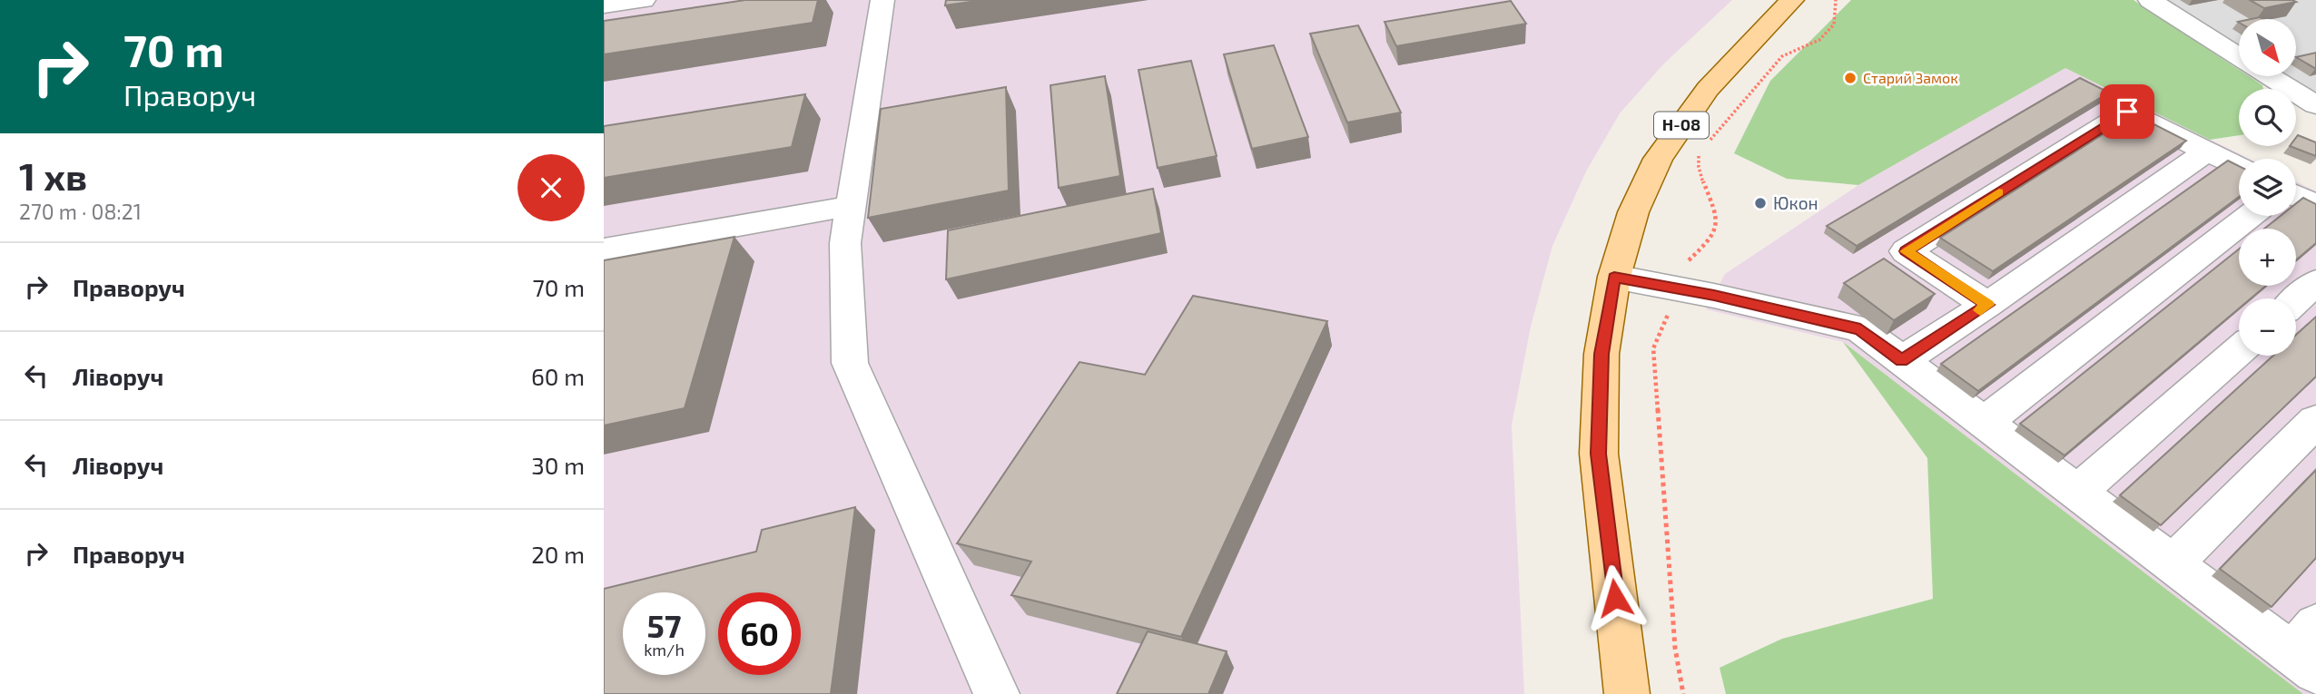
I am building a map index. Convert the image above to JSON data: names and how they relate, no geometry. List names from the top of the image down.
{
  "streets": {
    "main road": ["Н-08"]
  },
  "places": ["Старий Замок", "Юкон"],
  "north": "bottom right",
  "page": {
    "turn": ["70 m", "Праворуч"],
    "map_buttons": ["+", "−"],
    "heading": ["1 хв", "270 m · 08:21"],
    "list": [
      {
        "name": "Праворуч",
        "value": "70 m"
      },
      {
        "name": "Ліворуч",
        "value": "60 m"
      },
      {
        "name": "Ліворуч",
        "value": "30 m"
      },
      {
        "name": "Праворуч",
        "value": "20 m"
      }
    ],
    "speed": "57 km/h",
    "limit": "60"
  }
}
